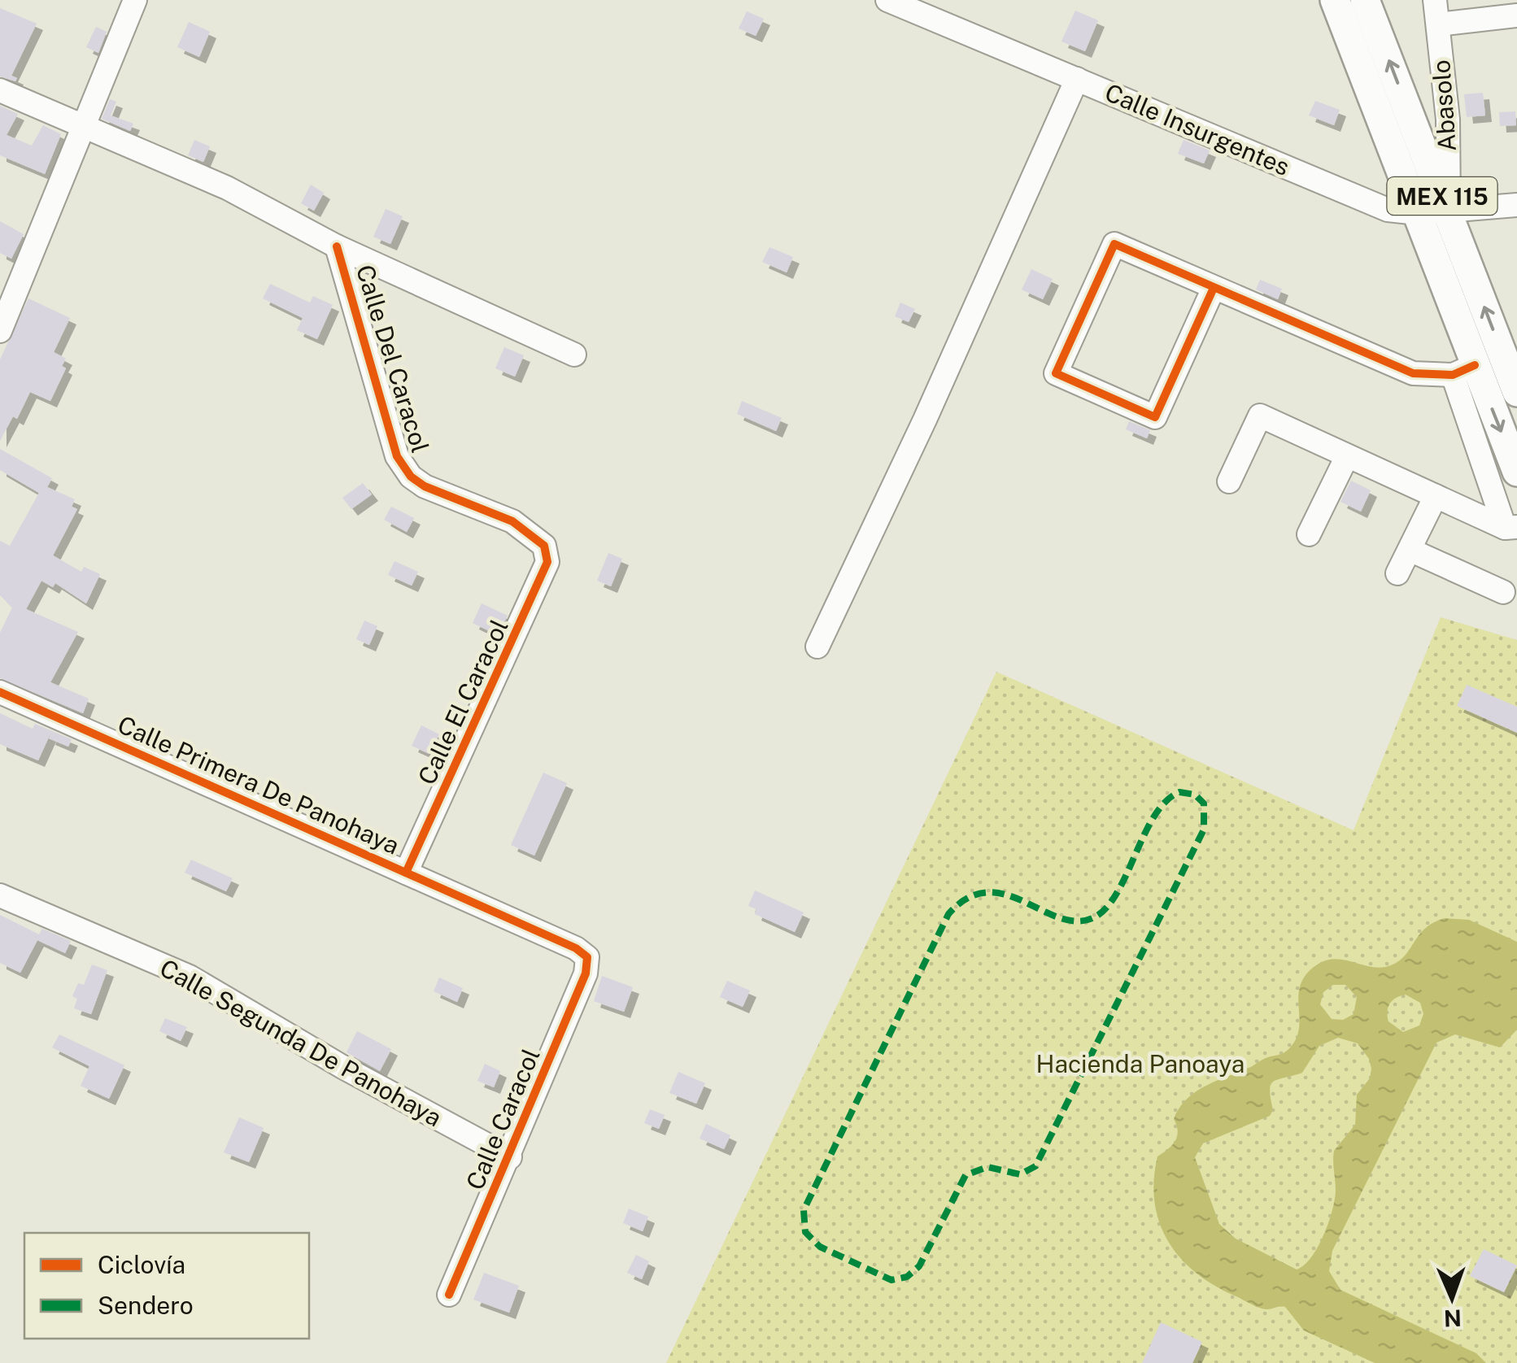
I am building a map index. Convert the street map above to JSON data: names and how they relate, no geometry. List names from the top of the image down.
{
  "streets": {
    "main road": ["MEX 115"],
    "street": [
      "Abasolo",
      "Calle Insurgentes",
      "Calle Del Caracol",
      "Calle El Caracol",
      "Calle Primera De Panohaya",
      "Calle Segunda De Panohaya",
      "Calle Caracol"
    ]
  },
  "crossings": [
    ["Abasolo", "Calle Insurgentes"],
    ["Abasolo", "MEX 115"],
    ["Calle Insurgentes", "MEX 115"],
    ["Calle Del Caracol", "Calle El Caracol"],
    ["Calle El Caracol", "Calle Primera De Panohaya"],
    ["Calle Primera De Panohaya", "Calle Caracol"],
    ["Calle Segunda De Panohaya", "Calle Caracol"]
  ],
  "parks": ["Hacienda Panoaya"],
  "legend": ["Ciclovía", "Sendero"],
  "north": "bottom"
}
